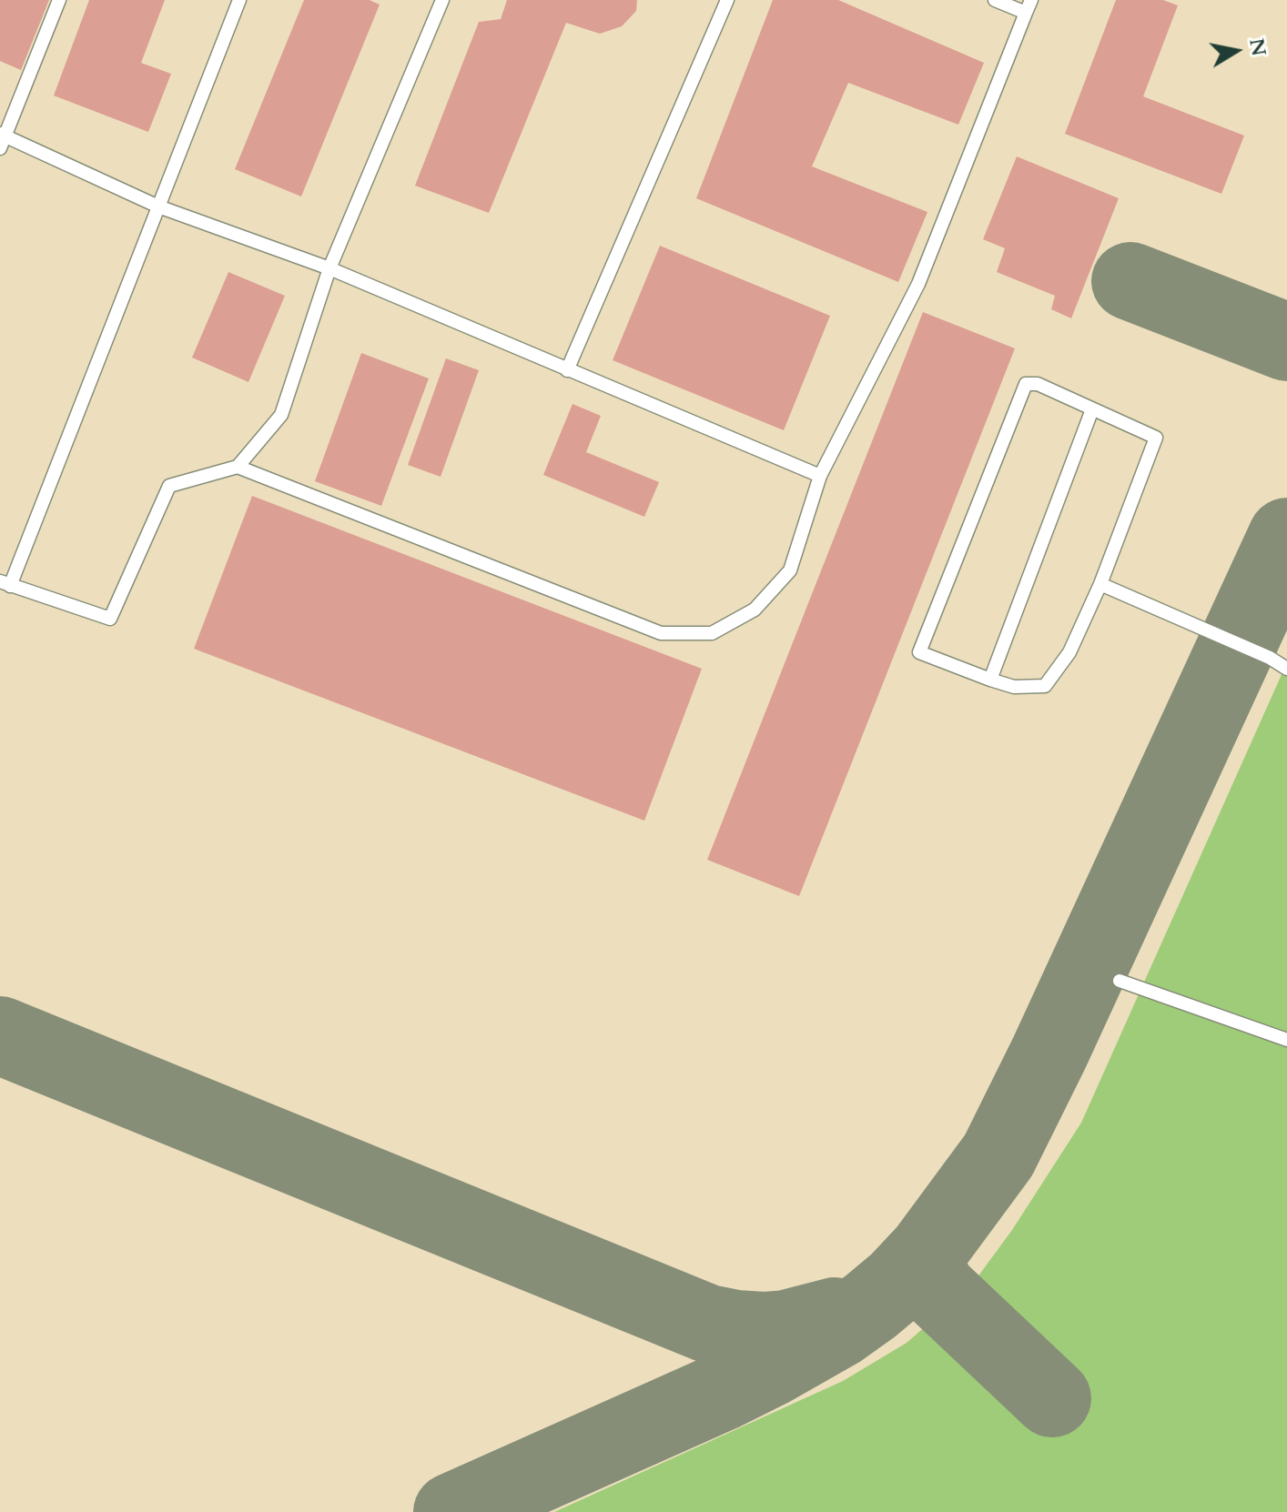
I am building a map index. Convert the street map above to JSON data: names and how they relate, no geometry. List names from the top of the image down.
{
  "north": "right"
}
